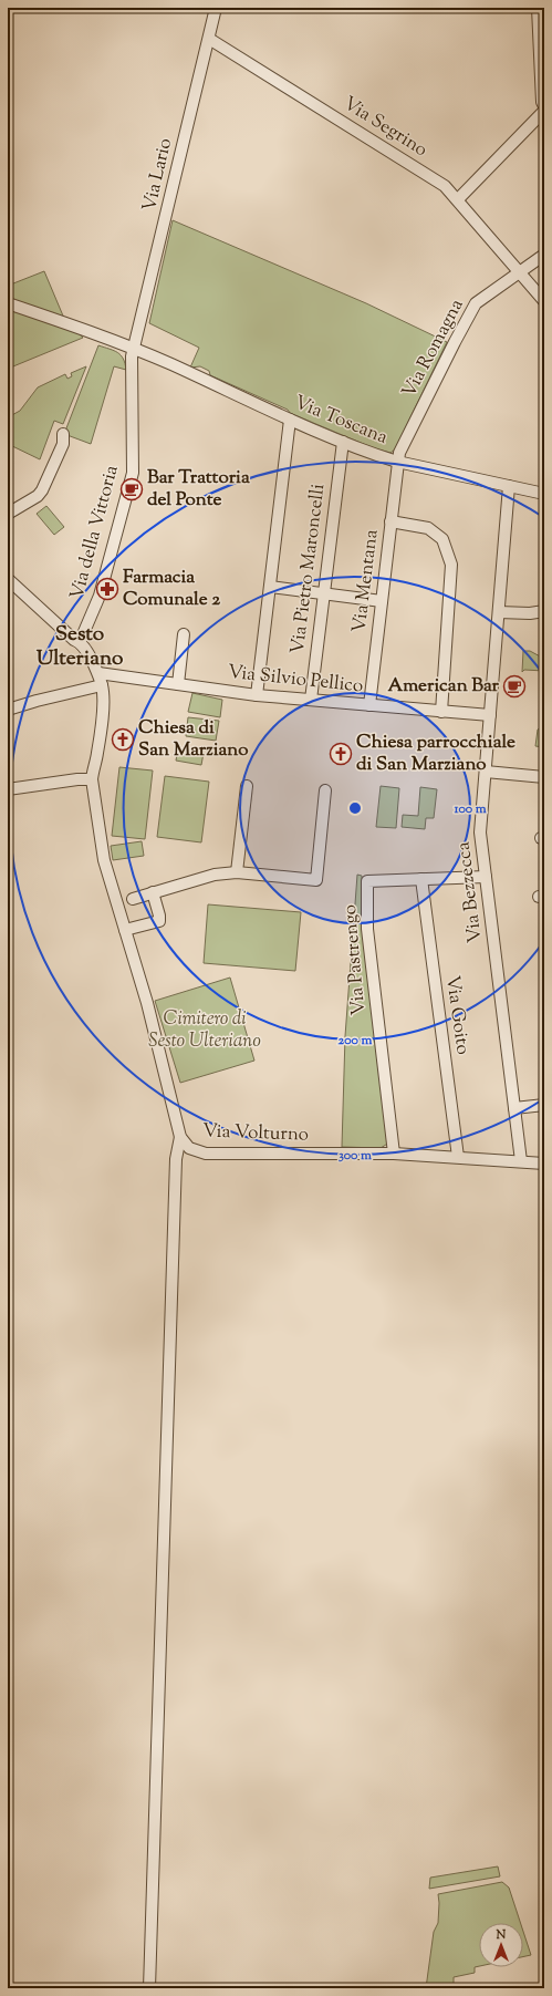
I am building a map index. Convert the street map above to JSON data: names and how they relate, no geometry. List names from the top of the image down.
{
  "streets": {
    "street": [
      "Via Segrino",
      "Via Lario",
      "Via Romagna",
      "Via Toscana",
      "Via della Vittoria",
      "Via Pietro Maroncelli",
      "Via Mentana",
      "Via Silvio Pellico",
      "Via Bezzecca",
      "Via Pastrengo",
      "Via Goito",
      "Via Volturno"
    ]
  },
  "crossings": [
    ["Via Segrino", "Via Lario"],
    ["Via Segrino", "Via Romagna"],
    ["Via Lario", "Via Toscana"],
    ["Via Lario", "Via della Vittoria"],
    ["Via Romagna", "Via Toscana"],
    ["Via Romagna", "Via Mentana"],
    ["Via Toscana", "Via della Vittoria"],
    ["Via Toscana", "Via Pietro Maroncelli"],
    ["Via Toscana", "Via Mentana"],
    ["Via Toscana", "Via Bezzecca"],
    ["Via della Vittoria", "Via Volturno"],
    ["Via Pietro Maroncelli", "Via Silvio Pellico"],
    ["Via Mentana", "Via Silvio Pellico"],
    ["Via Silvio Pellico", "Via Bezzecca"],
    ["Via Silvio Pellico", "Via Volturno"],
    ["Via Bezzecca", "Via Pastrengo"],
    ["Via Bezzecca", "Via Volturno"],
    ["Via Pastrengo", "Via Goito"],
    ["Via Pastrengo", "Via Volturno"],
    ["Via Goito", "Via Volturno"]
  ],
  "districts": ["Sesto Ulteriano"],
  "parks": ["Cimitero di Sesto Ulteriano"],
  "places": {
    "cafe": ["Bar Trattoria del Ponte", "American Bar"],
    "pharmacy": ["Farmacia Comunale 2"],
    "church": ["Chiesa di San Marziano", "Chiesa parrocchiale di San Marziano"]
  },
  "north": "top",
  "rings": ["100 m", "200 m", "300 m"]
}
